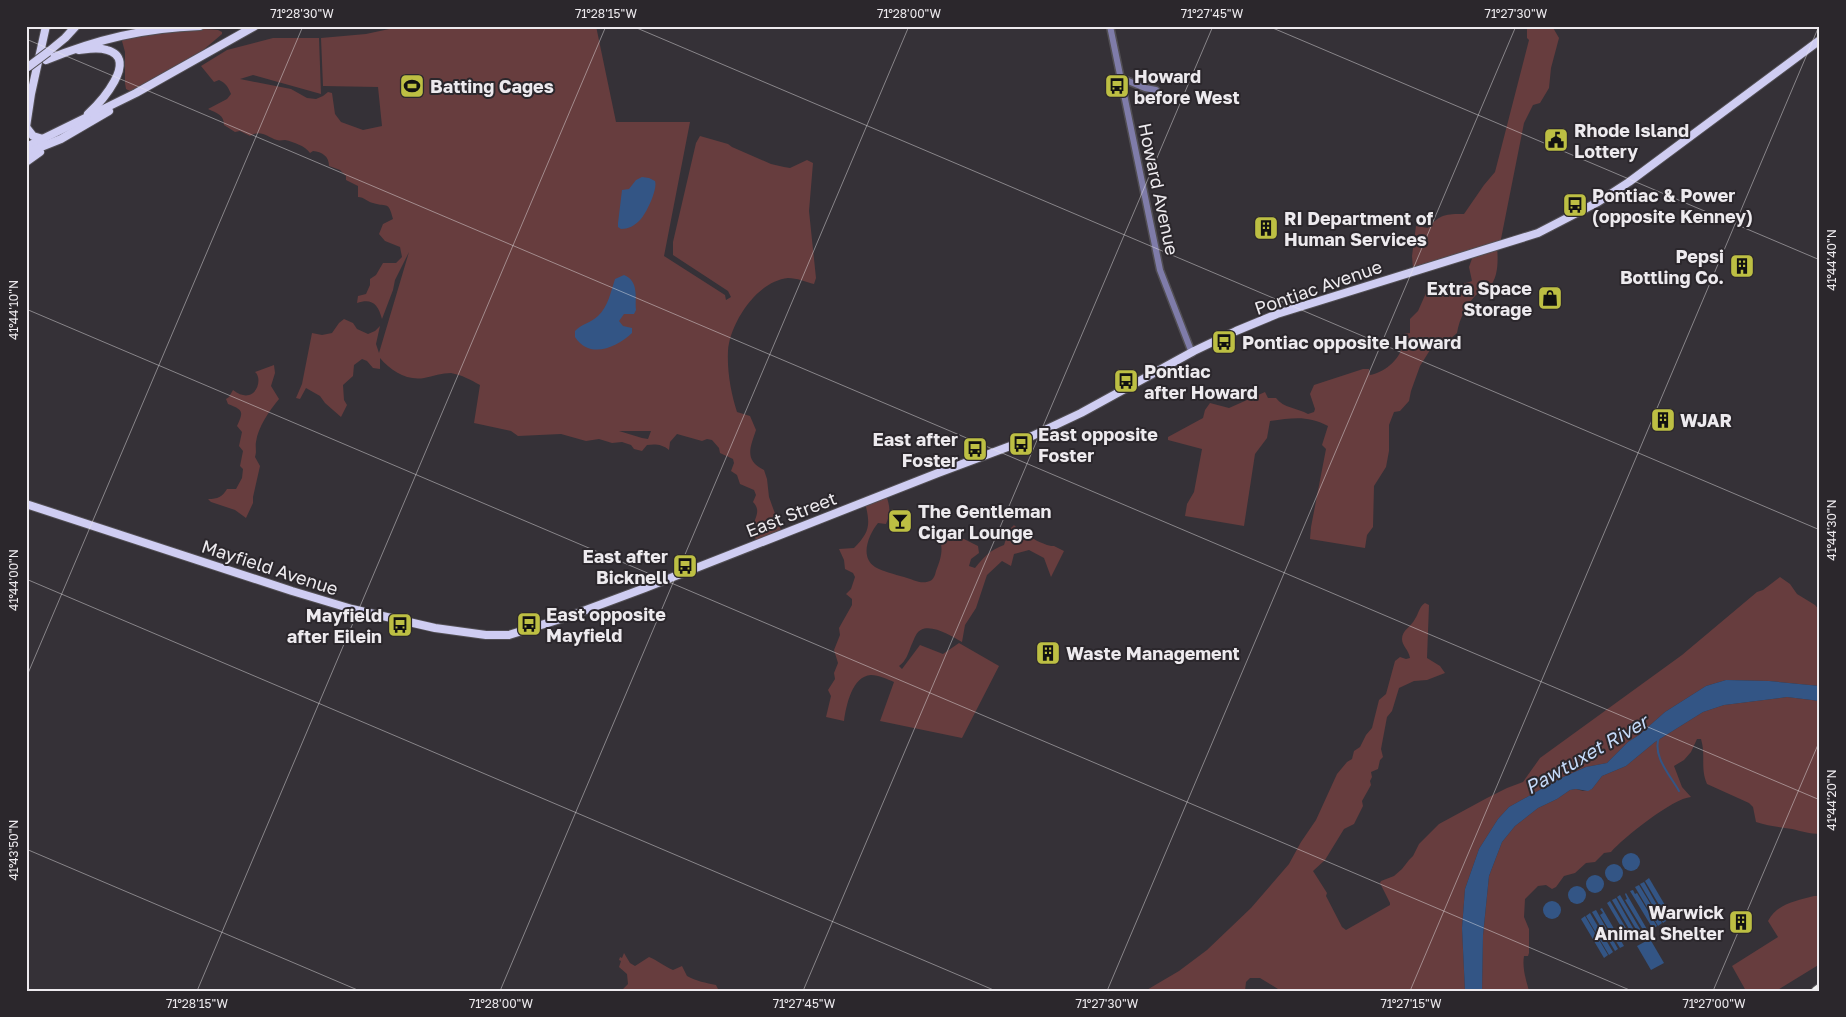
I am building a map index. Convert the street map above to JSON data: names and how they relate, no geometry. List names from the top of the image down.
{
  "streets": {
    "main road": ["Pontiac Avenue", "East Street", "Mayfield Avenue"],
    "street": ["Howard Avenue"]
  },
  "crossings": [
    ["Howard Avenue", "Pontiac Avenue"],
    ["Pontiac Avenue", "East Street"],
    ["East Street", "Mayfield Avenue"]
  ],
  "water": ["Pawtuxet River"],
  "places": {
    "sports": ["Batting Cages"],
    "bus stop": [
      "Howard before West",
      "Pontiac & Power (opposite Kenney)",
      "Pontiac opposite Howard",
      "Pontiac after Howard",
      "East opposite Foster",
      "East after Foster",
      "East after Bicknell",
      "East opposite Mayfield",
      "Mayfield after Eilein"
    ],
    "public building": ["Rhode Island Lottery"],
    "building": [
      "RI Department of Human Services",
      "Pepsi Bottling Co.",
      "WJAR",
      "Waste Management",
      "Warwick Animal Shelter"
    ],
    "shop": ["Extra Space Storage"],
    "bar": ["The Gentleman Cigar Lounge"]
  },
  "coordinates": [
    "71°28'30\"W",
    "71°28'15\"W",
    "71°28'00\"W",
    "71°27'45\"W",
    "71°27'30\"W",
    "41°44'40\"N",
    "41°44'10\"N",
    "41°44'30\"N",
    "41°44'00\"N",
    "41°44'20\"N",
    "41°43'50\"N",
    "71°27'15\"W",
    "71°27'00\"W"
  ]
}
